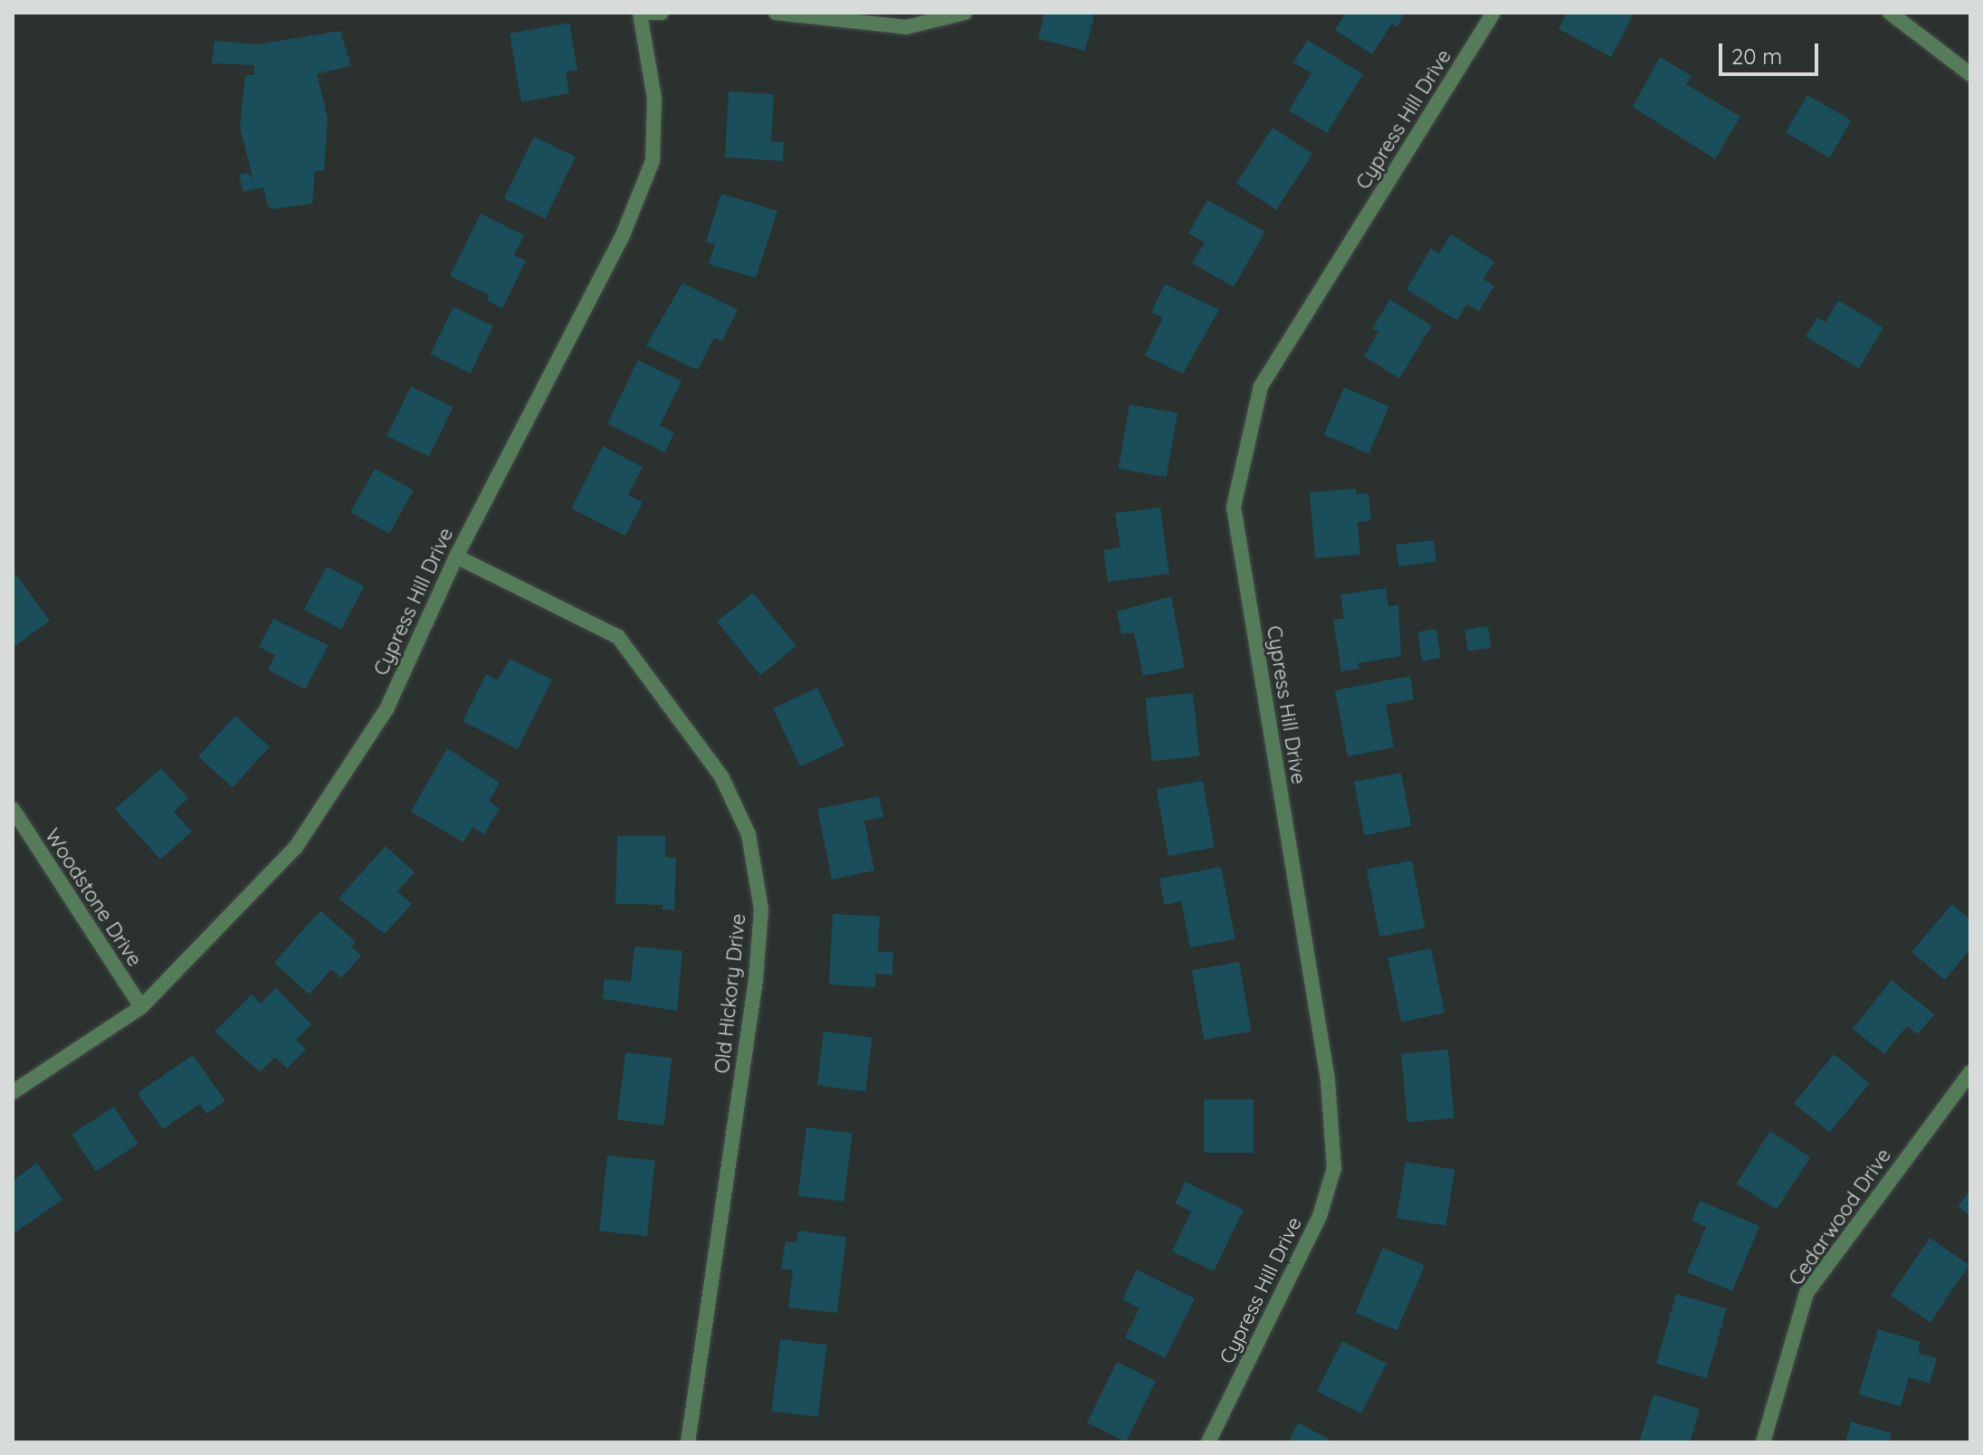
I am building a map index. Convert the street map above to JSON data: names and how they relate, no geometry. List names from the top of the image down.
{
  "streets": {
    "street": [
      "Cypress Hill Drive",
      "Woodstone Drive",
      "Old Hickory Drive",
      "Cedarwood Drive"
    ]
  },
  "crossings": [
    ["Cypress Hill Drive", "Woodstone Drive"],
    ["Cypress Hill Drive", "Old Hickory Drive"]
  ],
  "scale_bar": "20 m"
}
